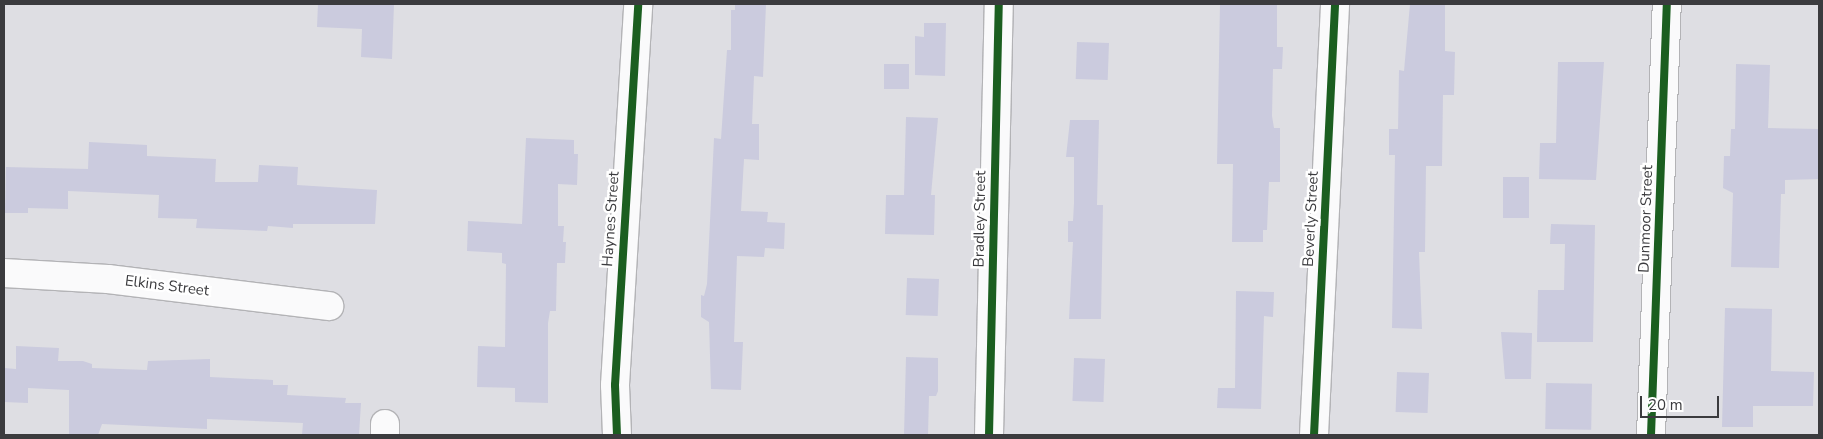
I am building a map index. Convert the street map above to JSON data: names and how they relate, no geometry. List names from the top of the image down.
{
  "streets": {
    "street": [
      "Haynes Street",
      "Bradley Street",
      "Beverly Street",
      "Dunmoor Street",
      "Elkins Street"
    ]
  },
  "scale_bar": "20 m"
}
